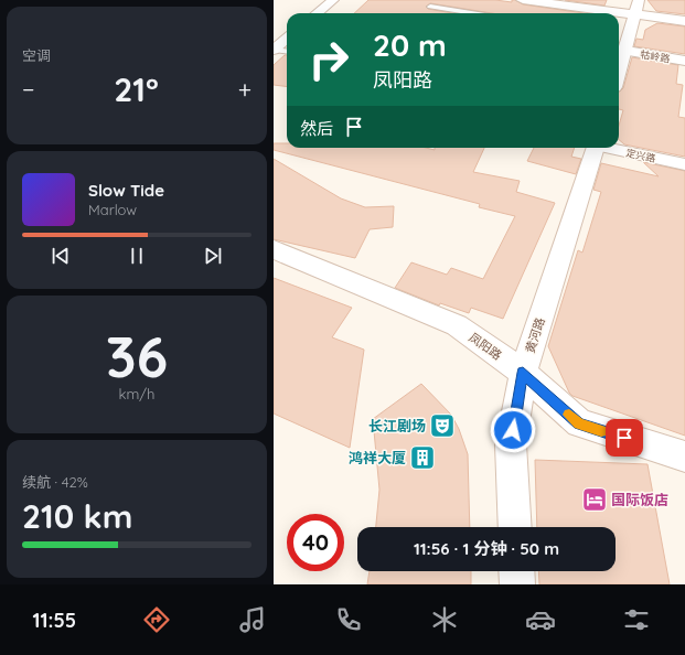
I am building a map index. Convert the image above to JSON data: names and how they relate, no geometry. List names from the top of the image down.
{
  "streets": {
    "street": [
      "牯岭路",
      "定兴路",
      "黄河路",
      "凤阳路"
    ]
  },
  "crossings": [
    ["黄河路", "凤阳路"]
  ],
  "places": {
    "theatre": ["长江剧场"],
    "building": ["鸿祥大厦"],
    "hotel": ["国际饭店"]
  },
  "page": {
    "tile": [
      "空调",
      ["36", "km/h"],
      ["续航 · 42%", "210 km"]
    ],
    "turn": ["20 m", "凤阳路"],
    "heat": ["−", "21°", "+"],
    "then": "然后",
    "song": ["Slow Tide", "Marlow"],
    "limit": "40",
    "trip": "11:56 · 1 分钟 · 50 m",
    "tabs": "11:55"
  }
}
